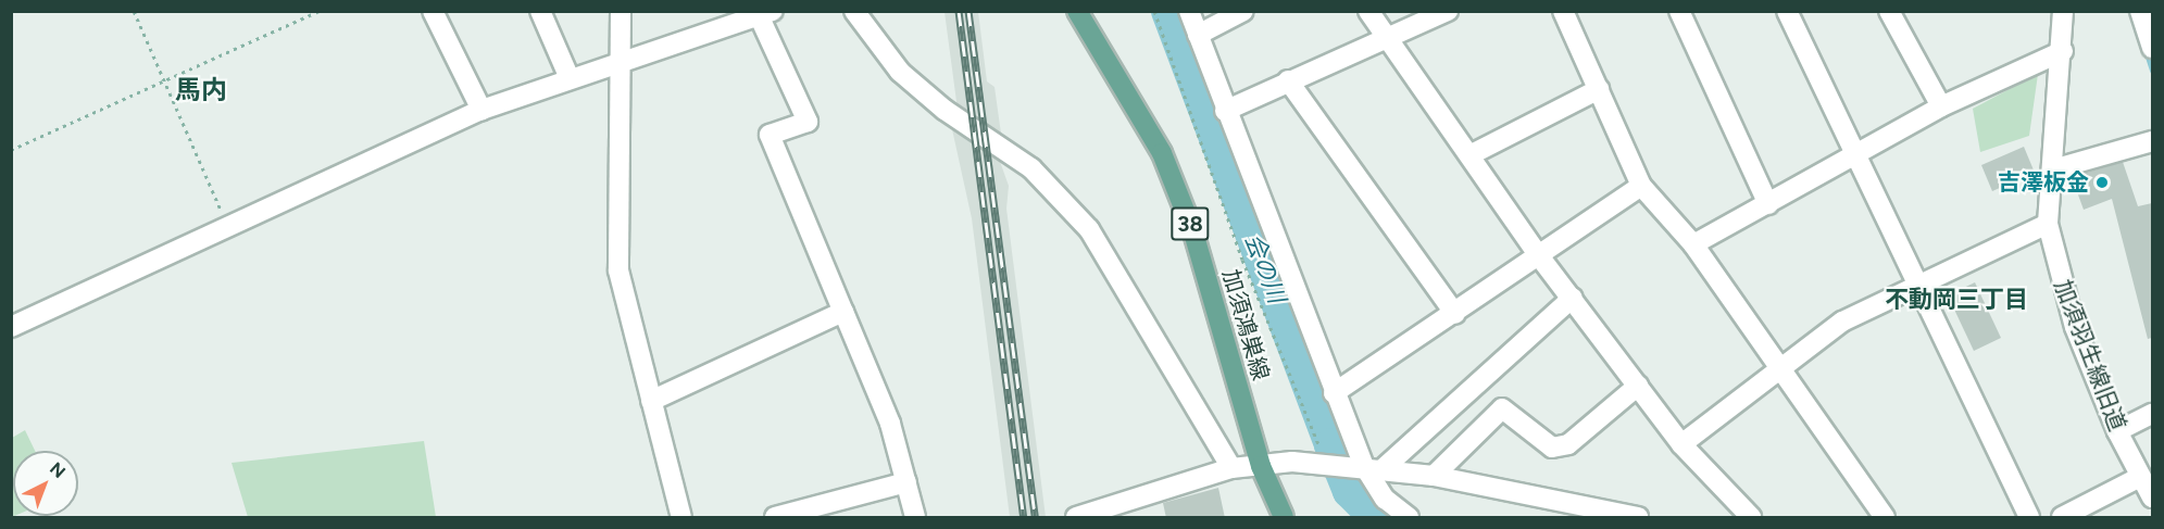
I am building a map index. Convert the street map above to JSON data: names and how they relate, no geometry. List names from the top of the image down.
{
  "streets": {
    "main road": ["38", "加須鴻巣線"],
    "street": ["加須羽生線旧道"]
  },
  "districts": ["馬内", "不動岡三丁目"],
  "water": ["会の川"],
  "places": ["吉澤板金"],
  "north": "top right"
}
